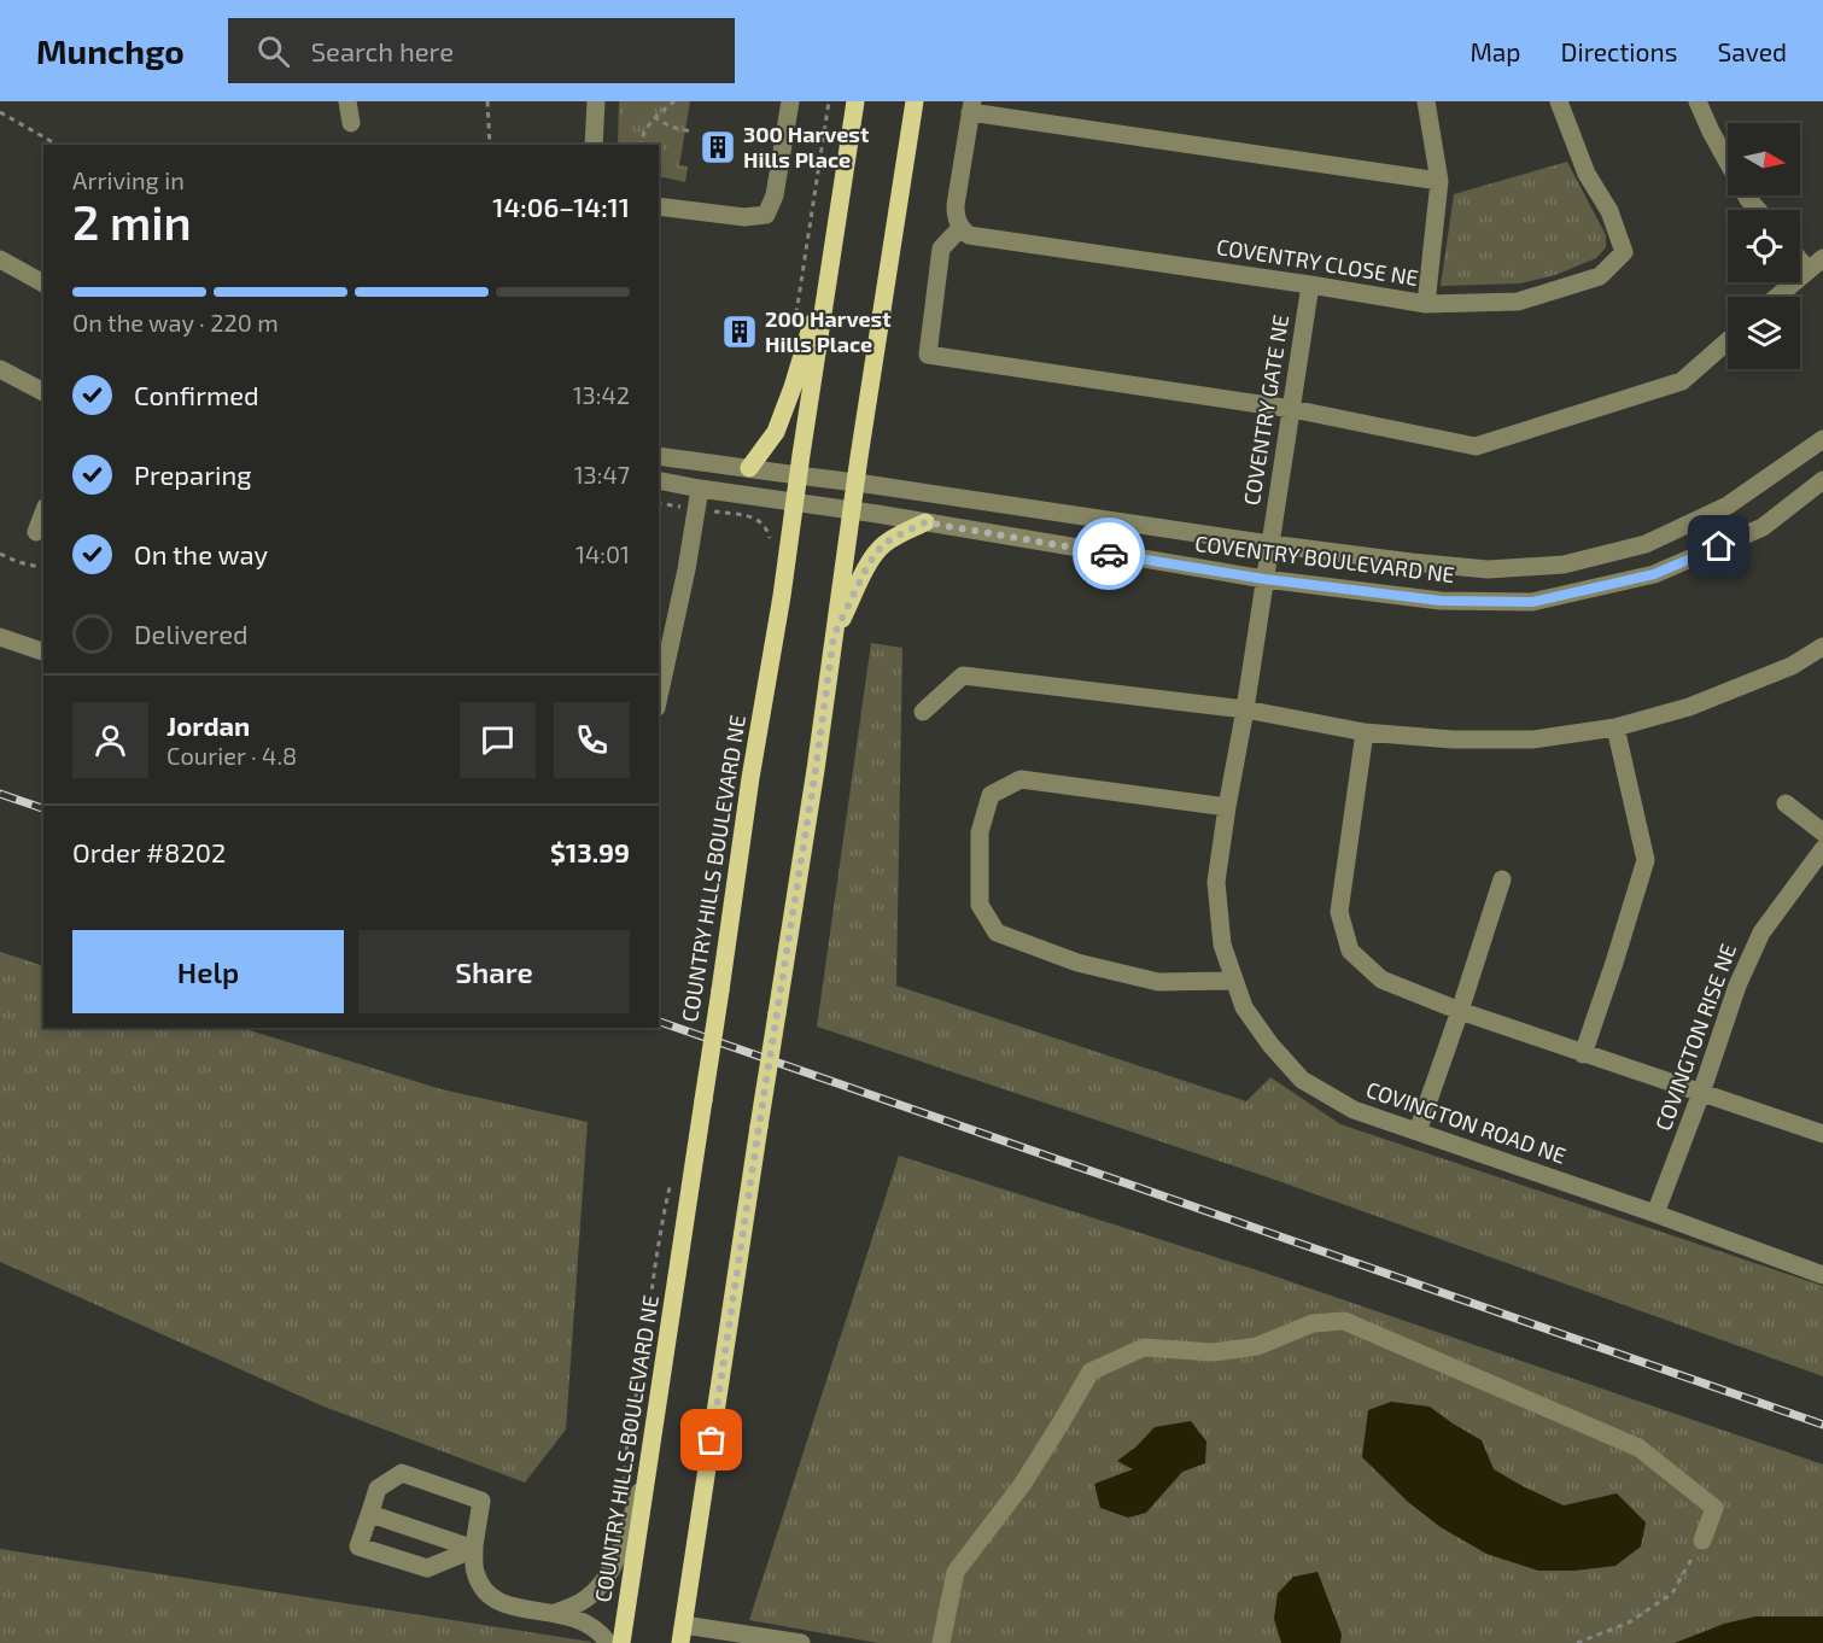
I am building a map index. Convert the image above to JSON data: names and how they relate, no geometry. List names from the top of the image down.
{
  "streets": {
    "main road": ["COUNTRY HILLS BOULEVARD NE"],
    "street": [
      "COVENTRY CLOSE NE",
      "COVENTRY GATE NE",
      "COVENTRY BOULEVARD NE",
      "COVINGTON RISE NE",
      "COVINGTON ROAD NE"
    ]
  },
  "crossings": [
    ["COVENTRY CLOSE NE", "COVENTRY GATE NE"],
    ["COVENTRY GATE NE", "COVENTRY BOULEVARD NE"],
    ["COVENTRY GATE NE", "COVINGTON ROAD NE"],
    ["COVENTRY BOULEVARD NE", "COUNTRY HILLS BOULEVARD NE"],
    ["COVENTRY BOULEVARD NE", "COVINGTON ROAD NE"],
    ["COVINGTON RISE NE", "COVINGTON ROAD NE"]
  ],
  "places": {
    "building": ["300 Harvest Hills Place", "200 Harvest Hills Place"]
  },
  "north": "right",
  "page": {
    "header": "Munchgo",
    "search": "Search here",
    "nav": ["Map", "Directions", "Saved"],
    "heading": ["2 min", "Arriving in", "14:06–14:11"],
    "panel": [
      "Jordan",
      "Courier · 4.8",
      "Order #8202",
      "$13.99"
    ],
    "bar": "On the way · 220 m",
    "list": [
      ["Confirmed", "13:42"],
      ["Preparing", "13:47"],
      ["On the way", "14:01"],
      "Delivered"
    ],
    "buttons": ["Help", "Share"]
  }
}
